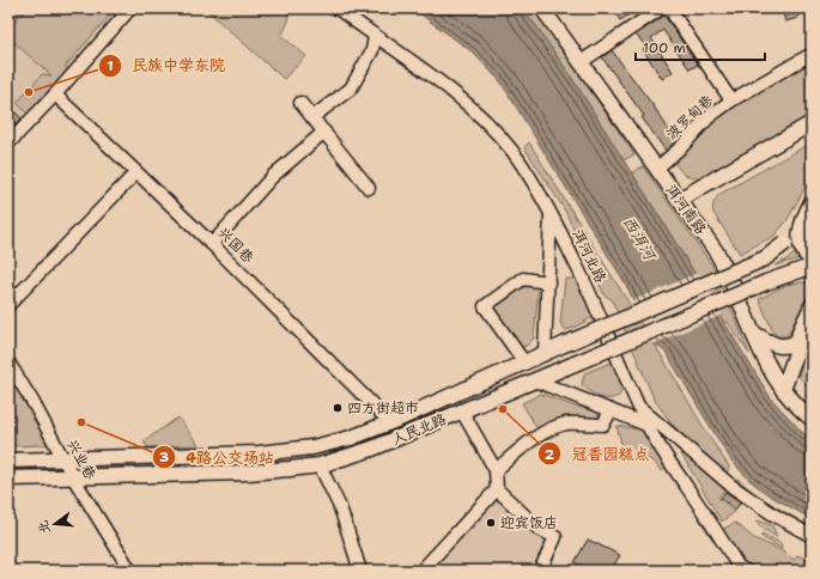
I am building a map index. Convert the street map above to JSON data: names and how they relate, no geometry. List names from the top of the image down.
{
  "streets": {
    "main road": ["洱河南路", "人民北路"],
    "street": [
      "波罗甸巷",
      "兴国巷",
      "洱河北路",
      "兴业巷"
    ]
  },
  "crossings": [
    ["波罗甸巷", "洱河南路"],
    ["兴国巷", "人民北路"],
    ["人民北路", "兴业巷"]
  ],
  "water": ["西洱河"],
  "places": [
    "民族中学东院",
    "四方街超市",
    "冠香园糕点",
    "4路公交场站",
    "迎宾饭店"
  ],
  "scale_bar": "100 m",
  "north": "left"
}
